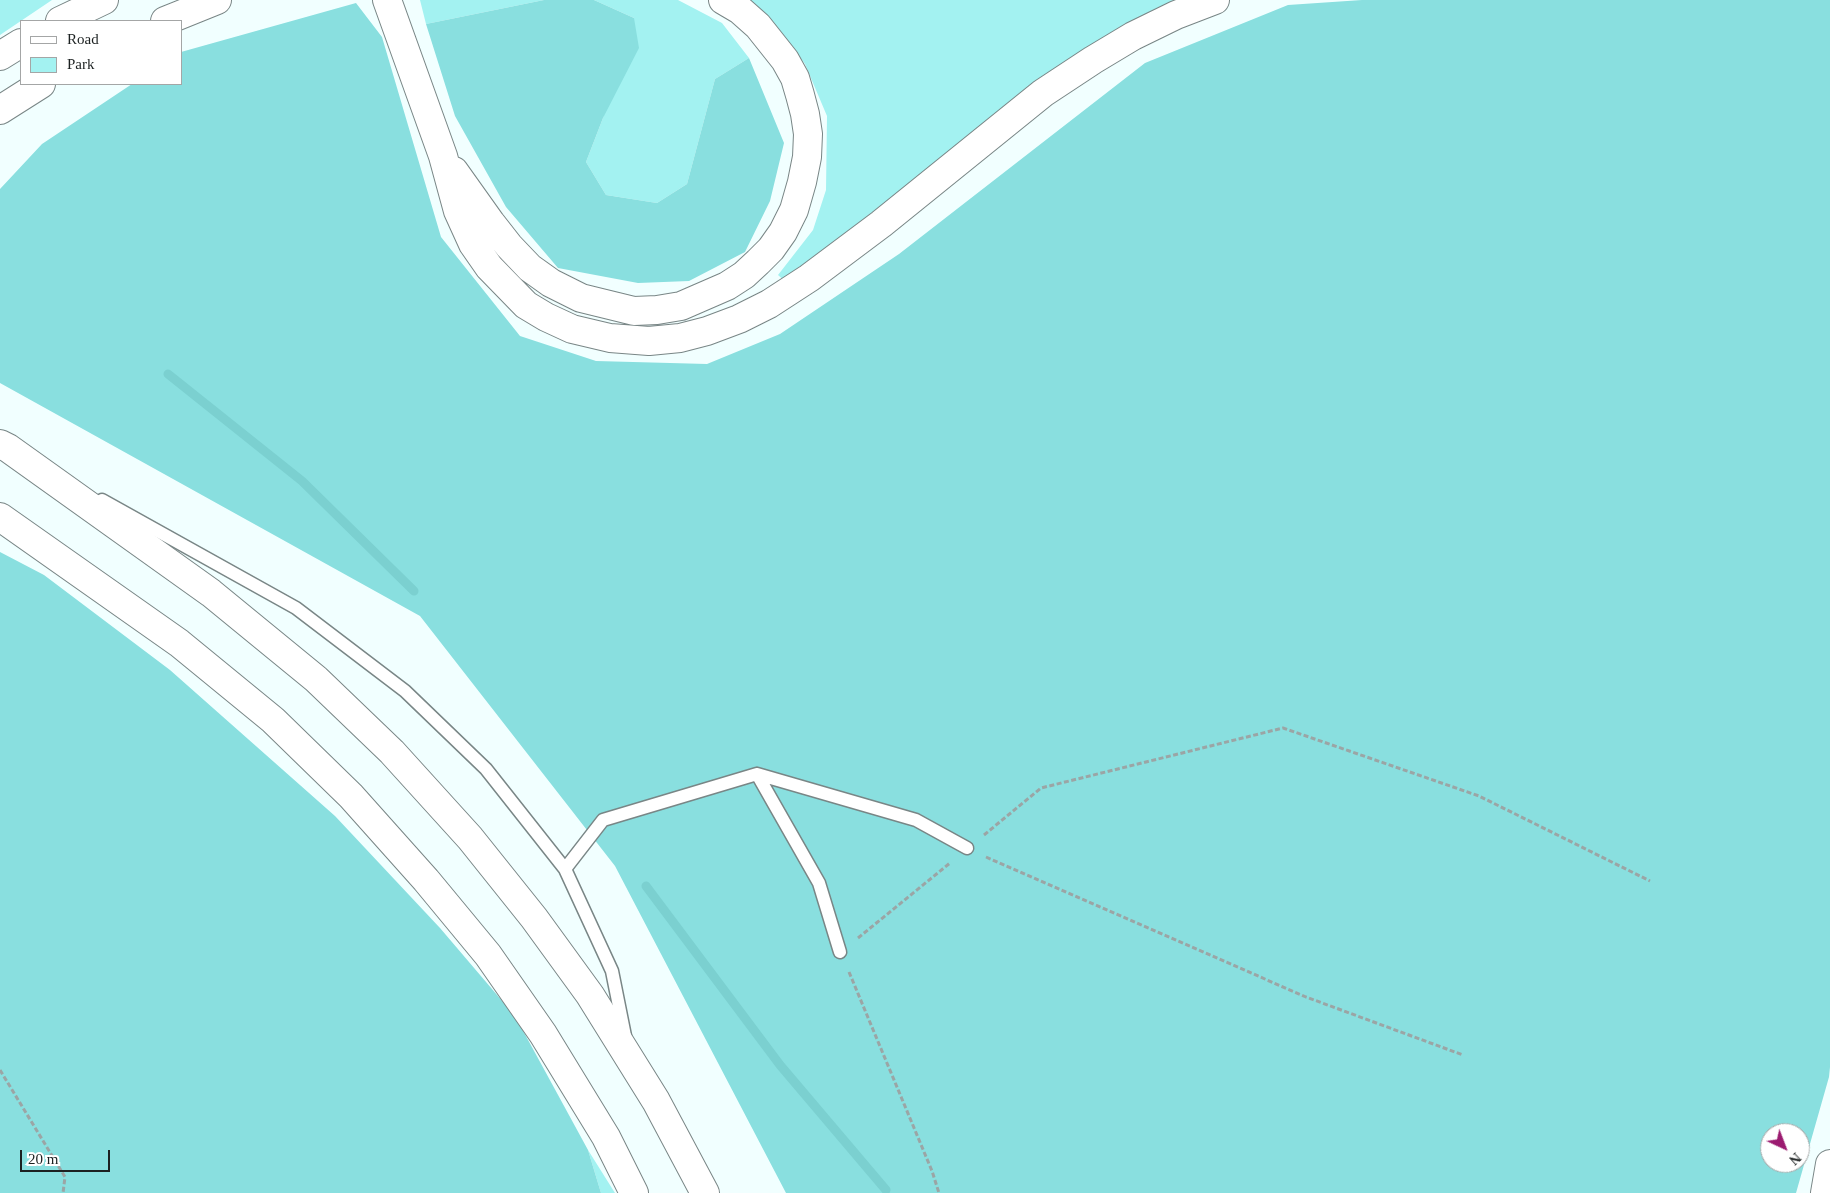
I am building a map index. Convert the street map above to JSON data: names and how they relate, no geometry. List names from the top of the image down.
{
  "legend": ["Road", "Park"],
  "scale_bar": "20 m",
  "north": "bottom right"
}
